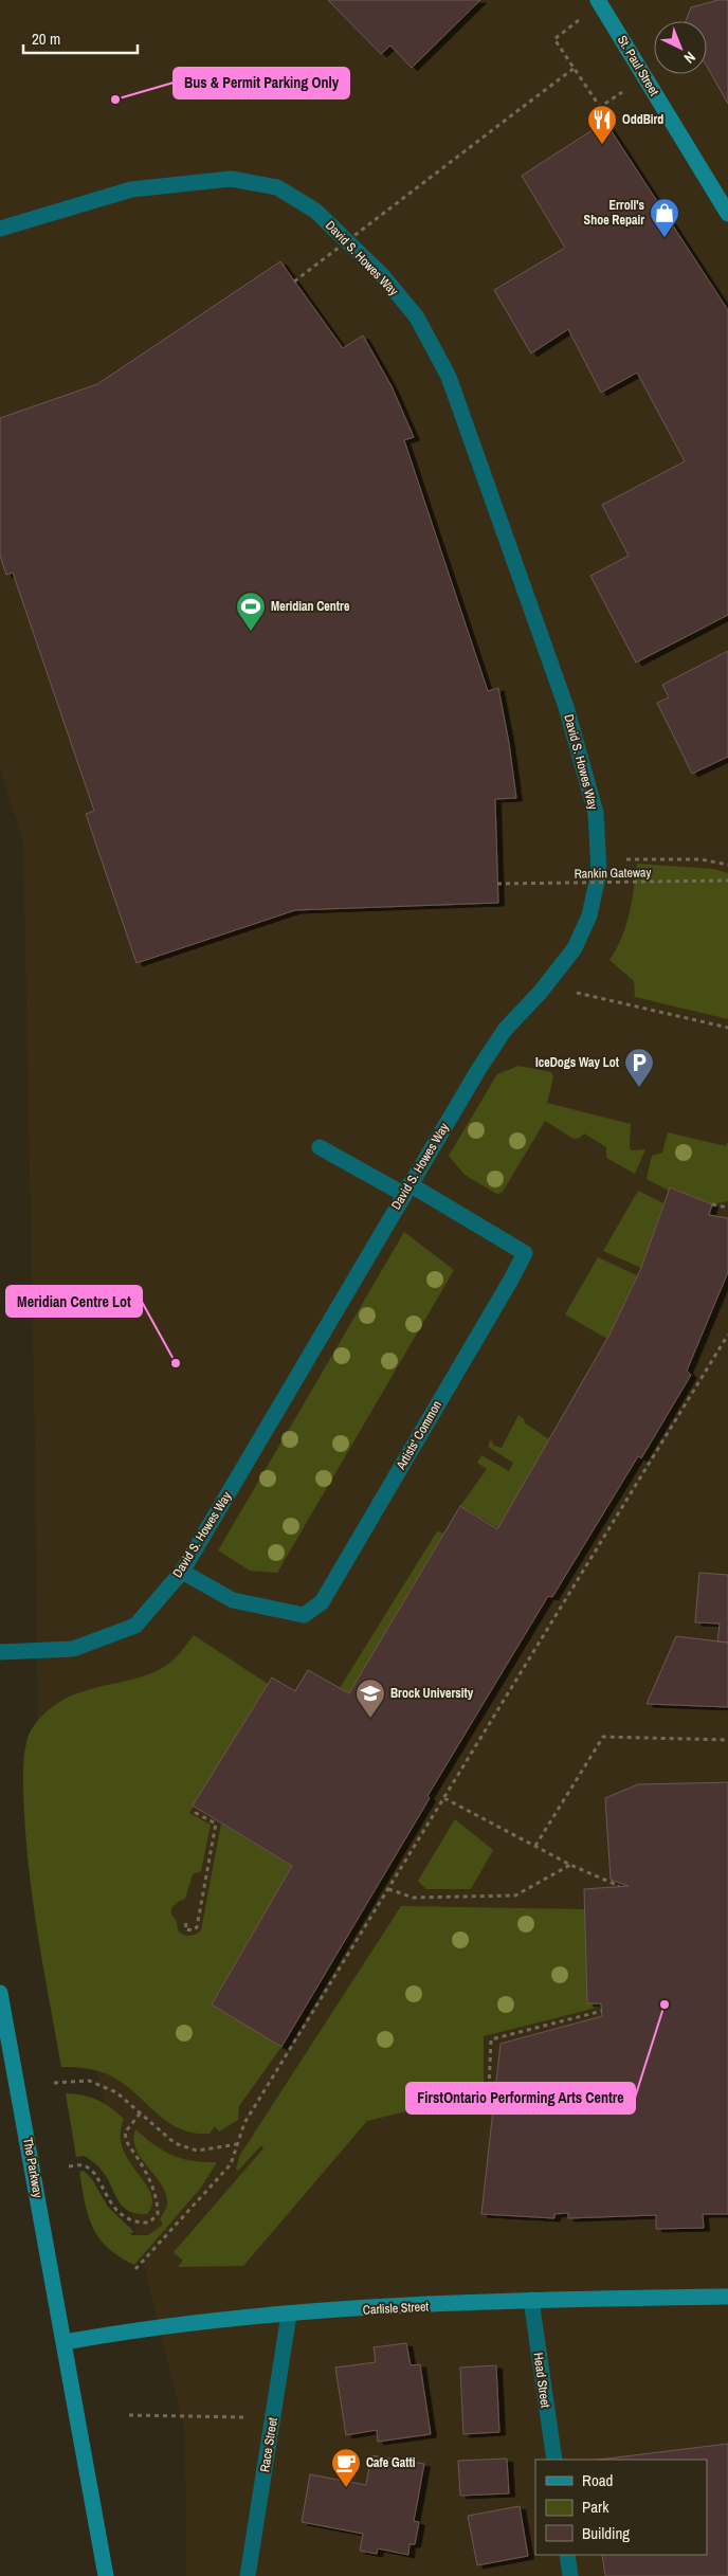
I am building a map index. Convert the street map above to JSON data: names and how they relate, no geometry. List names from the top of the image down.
{
  "streets": {
    "street": [
      "St. Paul Street",
      "David S. Howes Way",
      "Artists' Common",
      "The Parkway",
      "Carlisle Street",
      "Head Street",
      "Race Street"
    ],
    "path": ["Rankin Gateway"]
  },
  "crossings": [
    ["David S. Howes Way", "Artists' Common"],
    ["The Parkway", "Carlisle Street"],
    ["Carlisle Street", "Head Street"],
    ["Carlisle Street", "Race Street"]
  ],
  "places": {
    "other": ["Bus & Permit Parking Only", "Meridian Centre Lot", "FirstOntario Performing Arts Centre"],
    "restaurant": ["OddBird"],
    "shop": ["Erroll's Shoe Repair"],
    "sports": ["Meridian Centre"],
    "parking": ["IceDogs Way Lot"],
    "school or university": ["Brock University"],
    "cafe": ["Cafe Gatti"]
  },
  "legend": ["Road", "Park", "Building"],
  "scale_bar": "20 m",
  "north": "bottom right"
}
